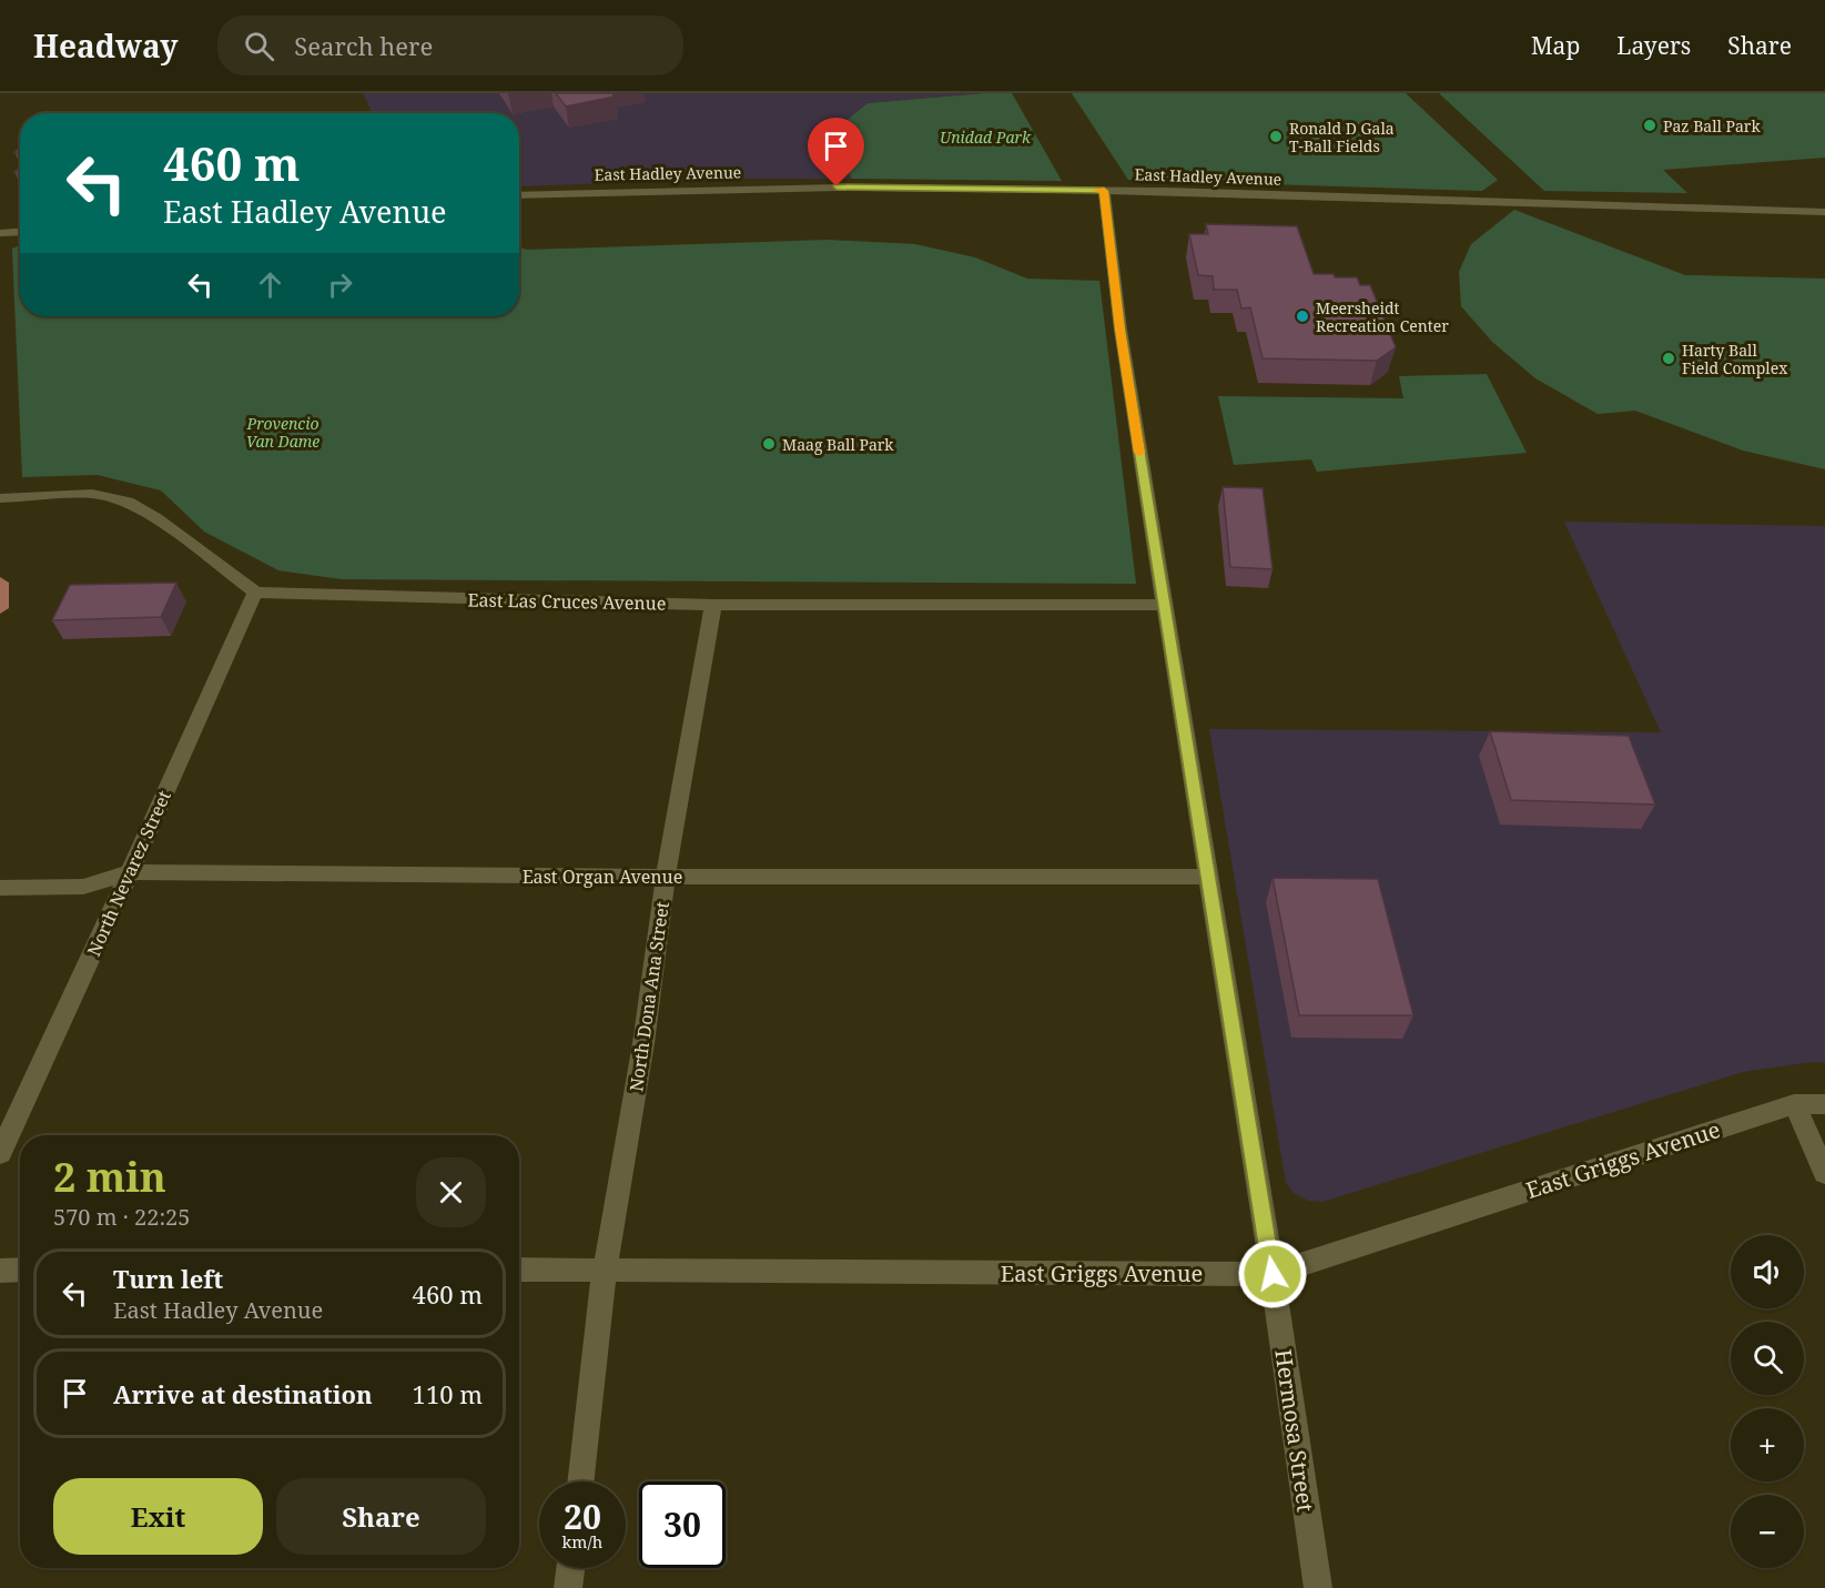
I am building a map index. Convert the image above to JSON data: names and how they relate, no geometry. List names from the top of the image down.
{
  "streets": {
    "street": [
      "East Hadley Avenue",
      "East Las Cruces Avenue",
      "North Nevarez Street",
      "East Organ Avenue",
      "North Dona Ana Street",
      "East Griggs Avenue",
      "Hermosa Street"
    ]
  },
  "crossings": [
    ["East Hadley Avenue", "Hermosa Street"],
    ["East Las Cruces Avenue", "North Nevarez Street"],
    ["East Las Cruces Avenue", "North Dona Ana Street"],
    ["East Las Cruces Avenue", "Hermosa Street"],
    ["North Nevarez Street", "East Organ Avenue"],
    ["East Organ Avenue", "North Dona Ana Street"],
    ["East Organ Avenue", "Hermosa Street"],
    ["North Dona Ana Street", "East Griggs Avenue"],
    ["East Griggs Avenue", "Hermosa Street"]
  ],
  "parks": ["Unidad Park", "Provencio Van Dame"],
  "places": [
    "Paz Ball Park",
    "Ronald D Gala T-Ball Fields",
    "Meersheidt Recreation Center",
    "Harty Ball Field Complex",
    "Maag Ball Park"
  ],
  "page": {
    "header": "Headway",
    "search": "Search here",
    "nav": ["Map", "Layers", "Share"],
    "turn": ["460 m", "East Hadley Avenue"],
    "heading": ["2 min", "570 m · 22:25"],
    "map_buttons": ["+", "−"],
    "list": [
      {
        "name": "Turn left",
        "note": "East Hadley Avenue",
        "value": "460 m"
      },
      {
        "name": "Arrive at destination",
        "value": "110 m"
      }
    ],
    "buttons": ["Exit", "Share"],
    "speed": "20 km/h",
    "limit": "30"
  }
}
